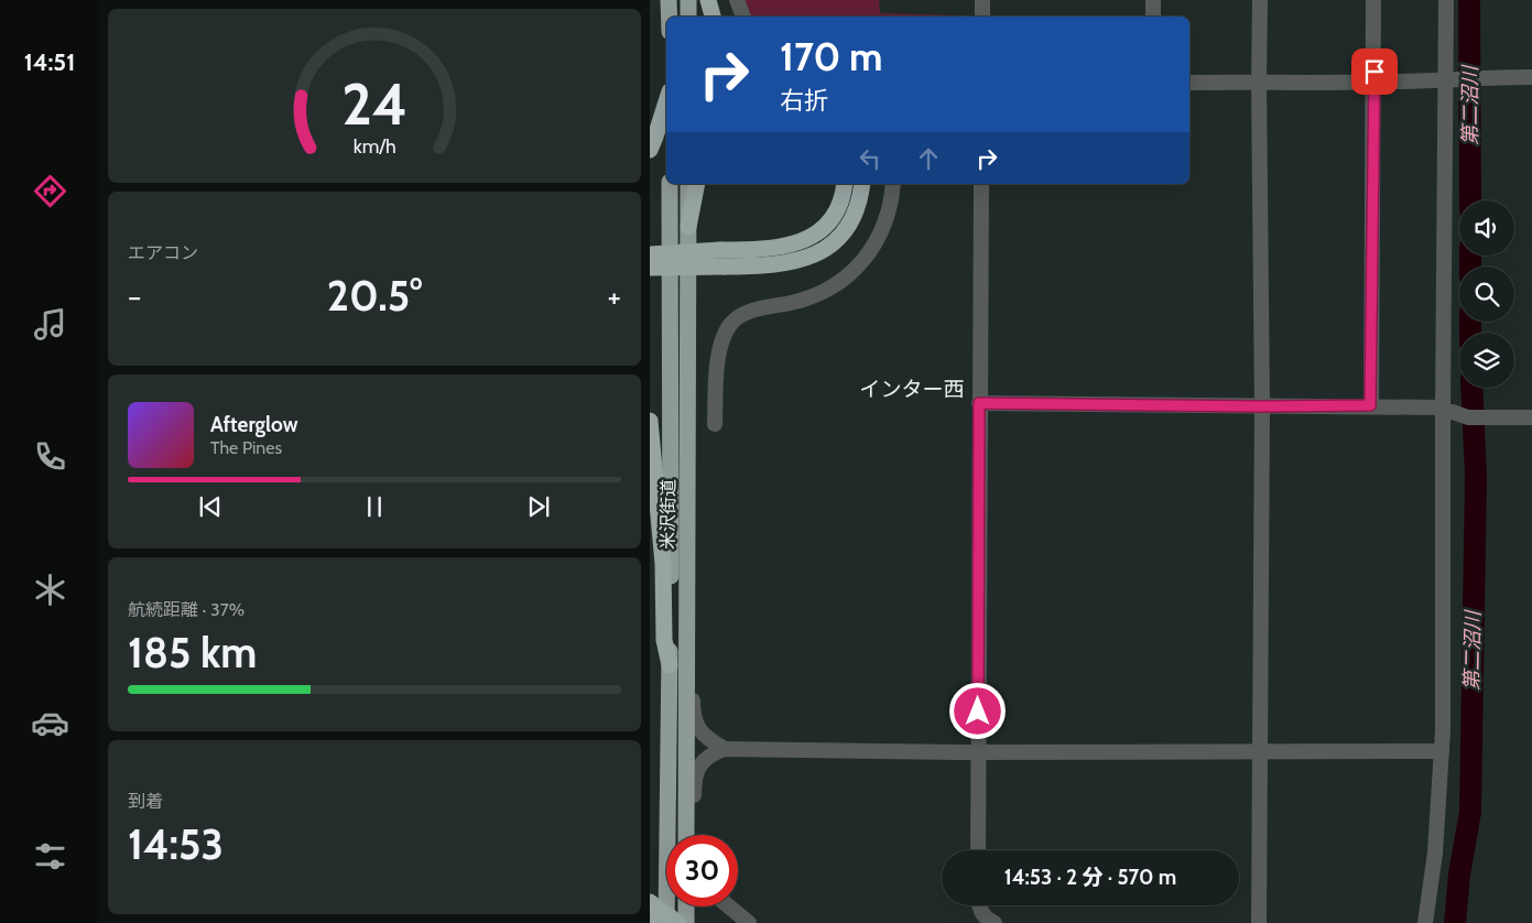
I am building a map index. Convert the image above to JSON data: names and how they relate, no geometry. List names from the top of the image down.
{
  "streets": {
    "highway": ["米沢街道"]
  },
  "districts": ["インター西"],
  "water": ["第二沼川"],
  "page": {
    "tabs": "14:51",
    "turn": ["170 m", "右折"],
    "tile": [
      "エアコン",
      ["航続距離 · 37%", "185 km"],
      ["到着", "14:53"]
    ],
    "heat": ["−", "20.5°", "+"],
    "song": ["Afterglow", "The Pines"],
    "limit": "30",
    "trip": "14:53 · 2 分 · 570 m",
    "gauge": ["24", "km/h"]
  }
}
